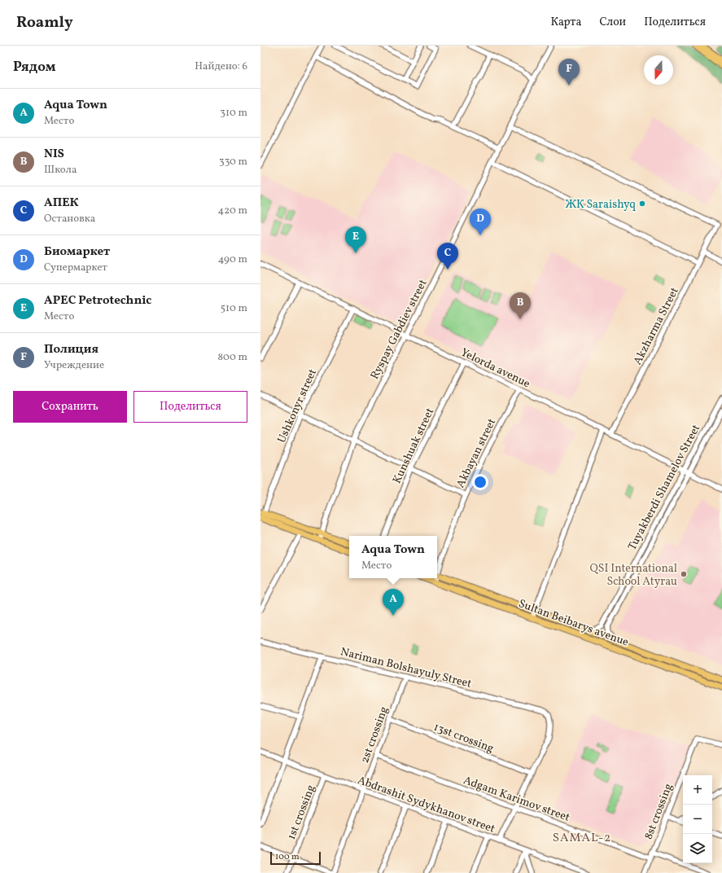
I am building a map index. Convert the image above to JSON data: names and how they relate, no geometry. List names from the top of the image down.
{
  "streets": {
    "main road": ["Sultan Beibarys avenue"],
    "street": [
      "Akzharma Street",
      "Ryspay Gabdiev street",
      "Yelorda avenue",
      "Ushkonyr street",
      "Kunshuak street",
      "Akbayan street",
      "Tuyakberdi Shamelov Street",
      "Nariman Bolshayuly Street",
      "2st crossing",
      "13st crossing",
      "Adgam Karimov street",
      "Abdrashit Sydykhanov street",
      "8st crossing",
      "1st crossing"
    ]
  },
  "crossings": [
    ["Akzharma Street", "Ryspay Gabdiev street"],
    ["Akzharma Street", "Yelorda avenue"],
    ["Ryspay Gabdiev street", "Yelorda avenue"],
    ["Yelorda avenue", "Ushkonyr street"],
    ["Yelorda avenue", "Kunshuak street"],
    ["Yelorda avenue", "Akbayan street"],
    ["Yelorda avenue", "Tuyakberdi Shamelov Street"],
    ["Akbayan street", "Sultan Beibarys avenue"],
    ["Tuyakberdi Shamelov Street", "Sultan Beibarys avenue"],
    ["Nariman Bolshayuly Street", "2st crossing"],
    ["Nariman Bolshayuly Street", "13st crossing"],
    ["2st crossing", "13st crossing"],
    ["2st crossing", "Adgam Karimov street"],
    ["2st crossing", "Abdrashit Sydykhanov street"],
    ["Adgam Karimov street", "8st crossing"],
    ["Abdrashit Sydykhanov street", "1st crossing"]
  ],
  "districts": ["SAMAL-2"],
  "places": ["ЖК Saraishyq", "QSI International School Atyrau"],
  "scale_bar": "100 m",
  "north": "bottom",
  "page": {
    "header": "Roamly",
    "nav": ["Карта", "Слои", "Поделиться"],
    "heading": ["Рядом", "Найдено: 6"],
    "pins": [
      "F",
      "D",
      "E",
      "C",
      "B",
      "A"
    ],
    "list": [
      {
        "mark": "A",
        "name": "Aqua Town",
        "note": "Место",
        "value": "310 m"
      },
      {
        "mark": "B",
        "name": "NIS",
        "note": "Школа",
        "value": "330 m"
      },
      {
        "mark": "C",
        "name": "АПЕК",
        "note": "Остановка",
        "value": "420 m"
      },
      {
        "mark": "D",
        "name": "Биомаркет",
        "note": "Супермаркет",
        "value": "490 m"
      },
      {
        "mark": "E",
        "name": "APEC Petrotechnic",
        "note": "Место",
        "value": "510 m"
      },
      {
        "mark": "F",
        "name": "Полиция",
        "note": "Учреждение",
        "value": "800 m"
      }
    ],
    "buttons": ["Сохранить", "Поделиться"],
    "popup": ["Aqua Town", "Место"],
    "map_buttons": ["+", "−"],
    "scale": "100 m"
  }
}
